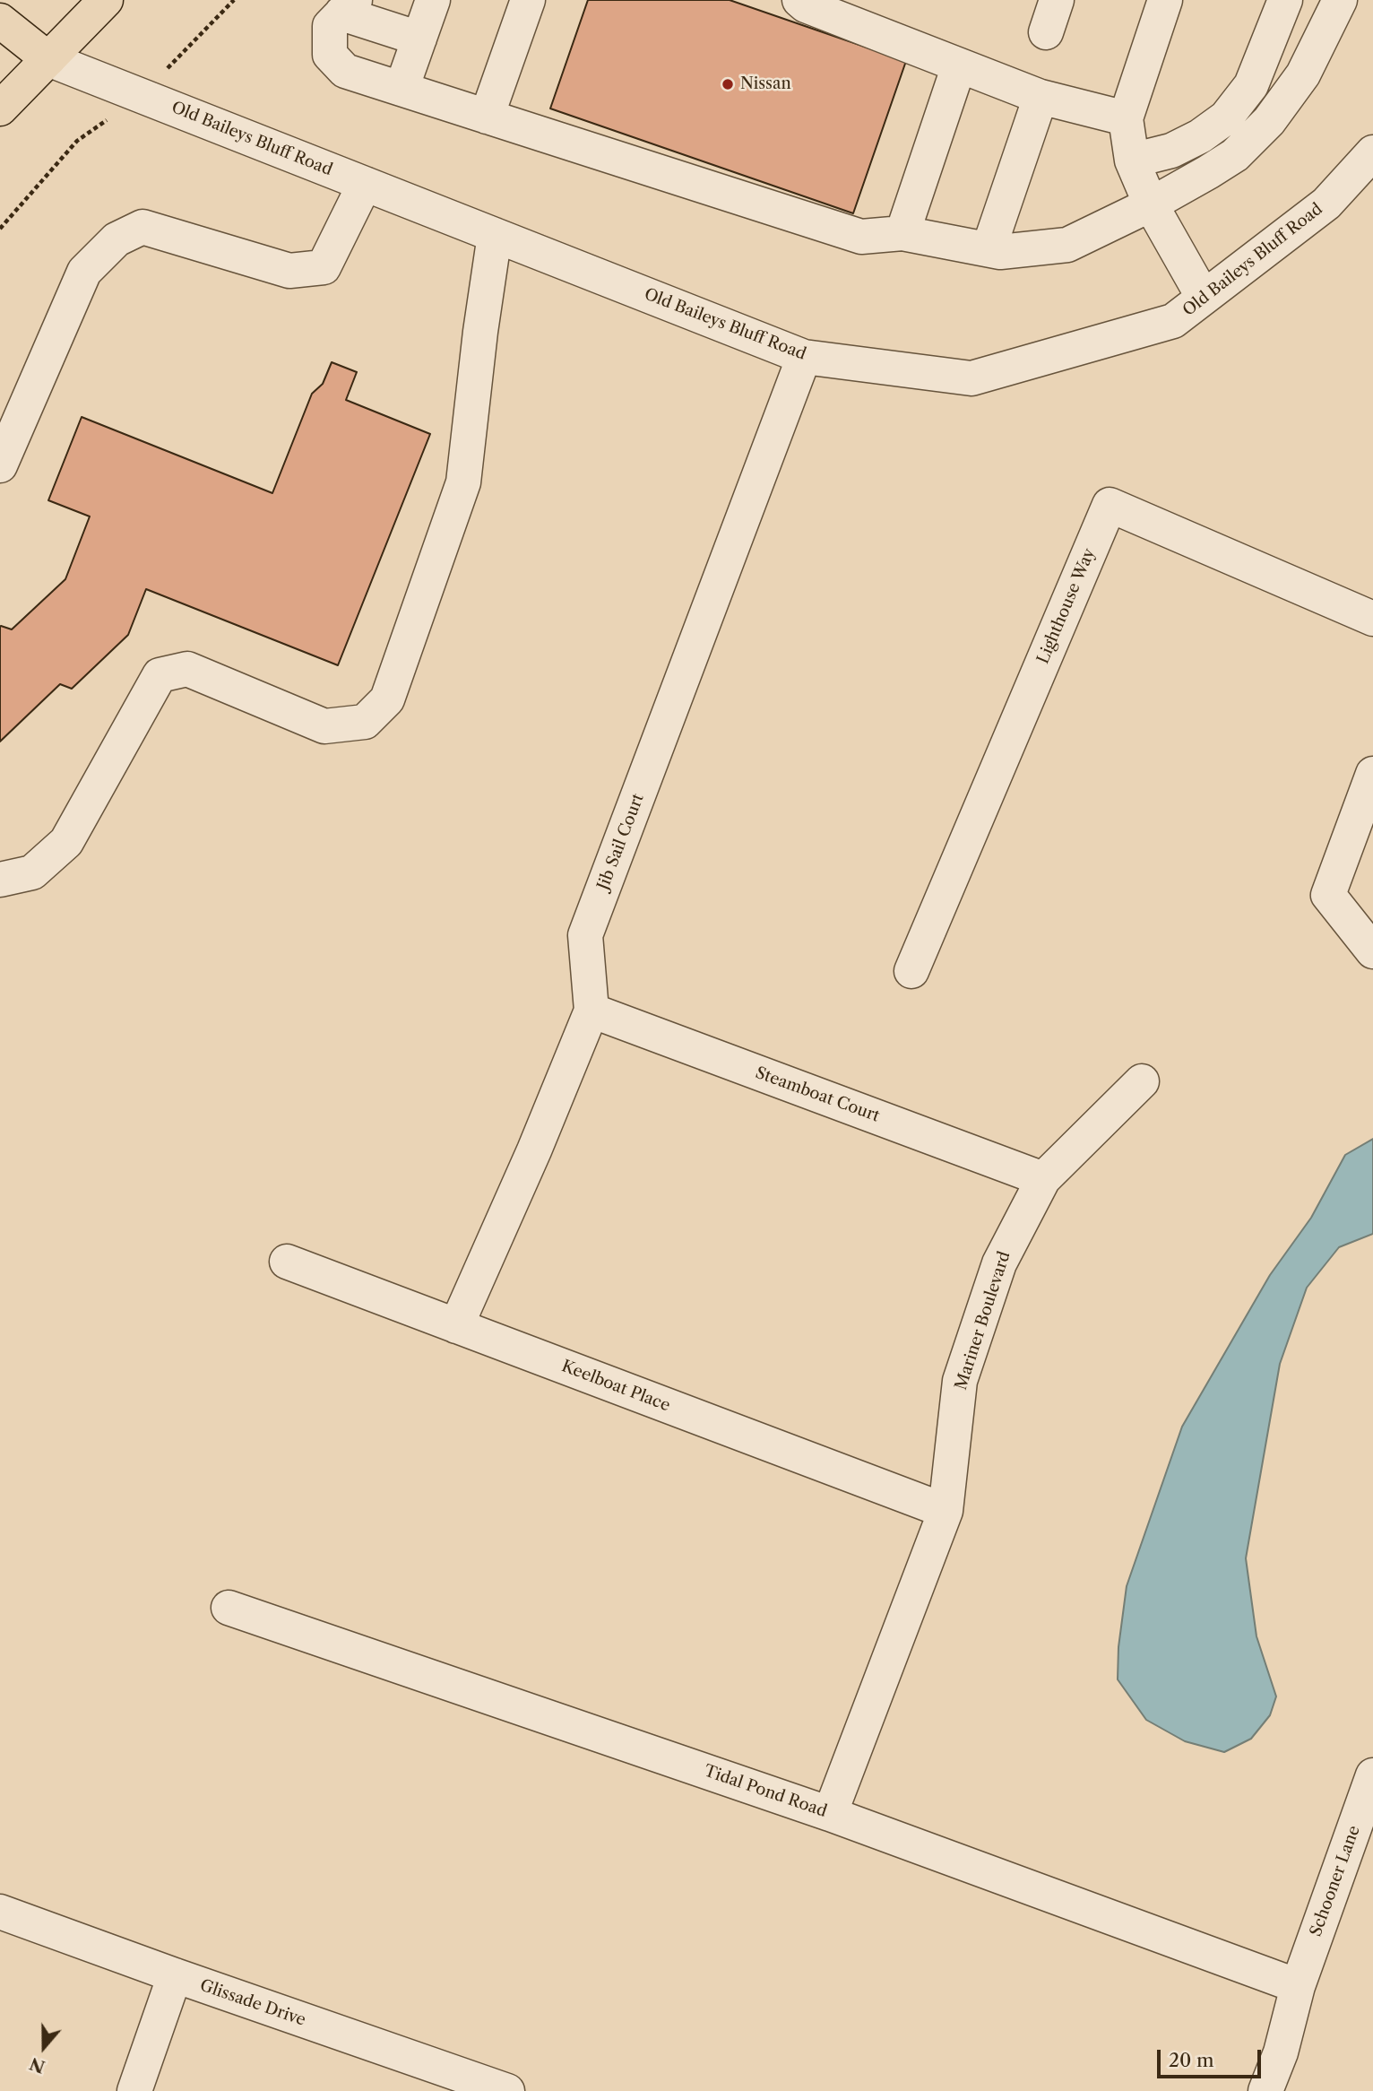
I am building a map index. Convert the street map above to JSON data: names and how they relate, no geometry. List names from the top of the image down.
{
  "streets": {
    "street": [
      "Old Baileys Bluff Road",
      "Lighthouse Way",
      "Jib Sail Court",
      "Steamboat Court",
      "Mariner Boulevard",
      "Keelboat Place",
      "Tidal Pond Road",
      "Schooner Lane",
      "Glissade Drive"
    ]
  },
  "crossings": [
    ["Old Baileys Bluff Road", "Jib Sail Court"],
    ["Jib Sail Court", "Steamboat Court"],
    ["Jib Sail Court", "Keelboat Place"],
    ["Steamboat Court", "Mariner Boulevard"],
    ["Mariner Boulevard", "Keelboat Place"],
    ["Mariner Boulevard", "Tidal Pond Road"],
    ["Tidal Pond Road", "Schooner Lane"]
  ],
  "places": ["Nissan"],
  "scale_bar": "20 m",
  "north": "bottom"
}
